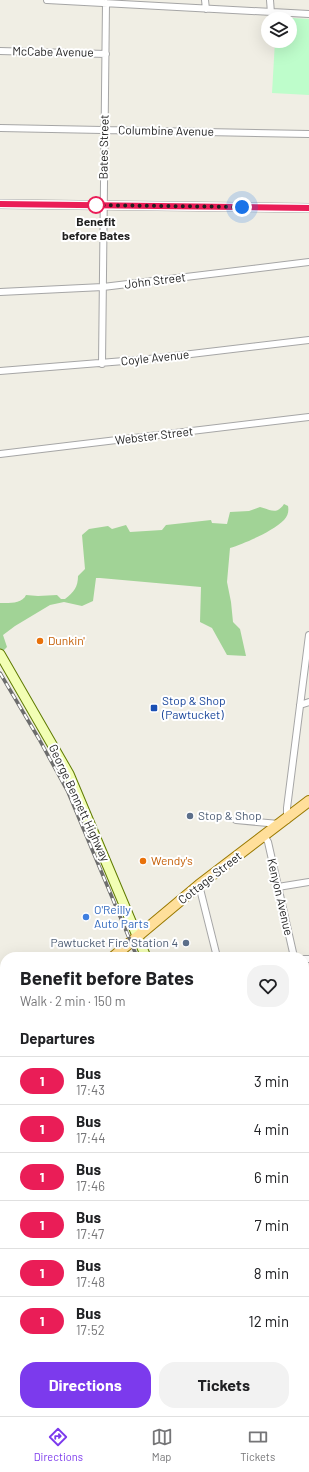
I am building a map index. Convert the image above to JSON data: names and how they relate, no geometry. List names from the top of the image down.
{
  "streets": {
    "main road": ["George Bennett Highway", "Cottage Street"],
    "street": [
      "McCabe Avenue",
      "Columbine Avenue",
      "Bates Street",
      "John Street",
      "Coyle Avenue",
      "Webster Street",
      "Kenyon Avenue"
    ]
  },
  "crossings": [
    ["McCabe Avenue", "Bates Street"],
    ["Columbine Avenue", "Bates Street"],
    ["Bates Street", "John Street"],
    ["Bates Street", "Coyle Avenue"],
    ["George Bennett Highway", "Cottage Street"],
    ["Cottage Street", "Kenyon Avenue"]
  ],
  "places": {
    "other": [
      "Benefit before Bates",
      "Dunkin'",
      "Stop & Shop",
      "Wendy's",
      "O'Reilly Auto Parts",
      "Pawtucket Fire Station 4"
    ],
    "transit": ["Stop & Shop (Pawtucket)"]
  },
  "lines": ["bus line 1"],
  "page": {
    "heading": [
      ["Benefit before Bates", "Walk · 2 min · 150 m"],
      "Departures"
    ],
    "list": [
      {
        "mark": "1",
        "name": "Bus",
        "note": "17:43",
        "value": "3 min"
      },
      {
        "mark": "1",
        "name": "Bus",
        "note": "17:44",
        "value": "4 min"
      },
      {
        "mark": "1",
        "name": "Bus",
        "note": "17:46",
        "value": "6 min"
      },
      {
        "mark": "1",
        "name": "Bus",
        "note": "17:47",
        "value": "7 min"
      },
      {
        "mark": "1",
        "name": "Bus",
        "note": "17:48",
        "value": "8 min"
      },
      {
        "mark": "1",
        "name": "Bus",
        "note": "17:52",
        "value": "12 min"
      }
    ],
    "buttons": ["Directions", "Tickets"],
    "tabs": ["Directions", "Map", "Tickets"]
  }
}
